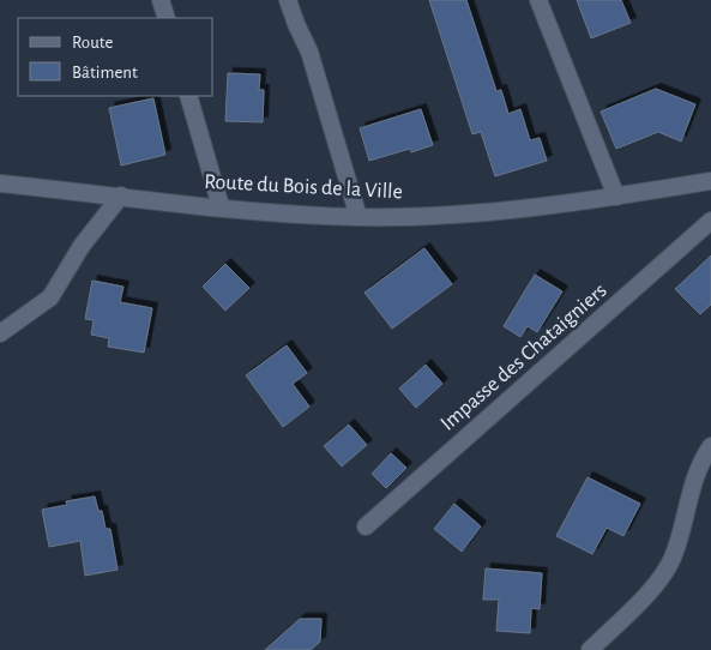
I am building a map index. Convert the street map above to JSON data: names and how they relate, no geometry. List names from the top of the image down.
{
  "streets": {
    "street": ["Route du Bois de la Ville", "Impasse des Chataigniers"]
  },
  "legend": ["Route", "Bâtiment"]
}
